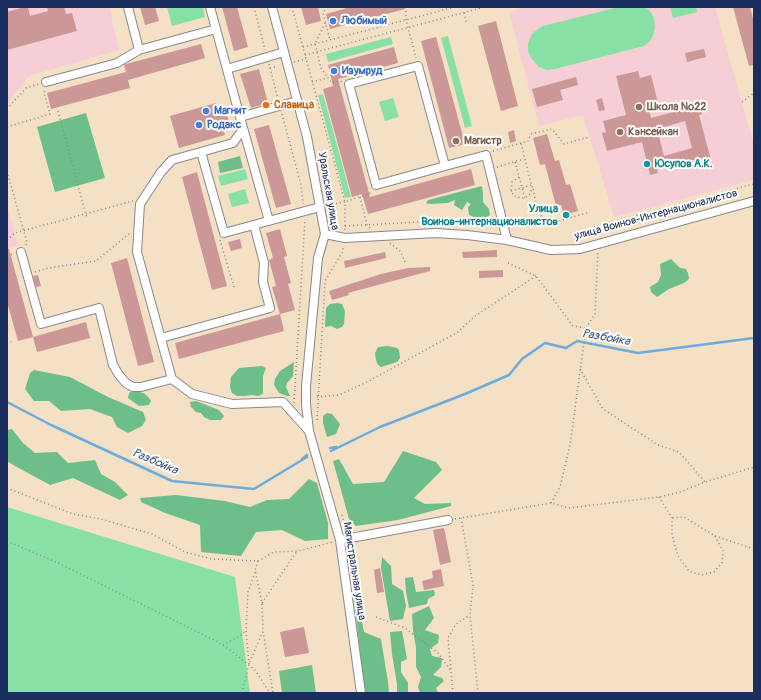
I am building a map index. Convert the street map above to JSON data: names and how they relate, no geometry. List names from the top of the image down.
{
  "streets": {
    "street": ["Уральская улица", "улица Воинов-Интернационалистов", "Магистральная улица"]
  },
  "crossings": [
    ["Уральская улица", "улица Воинов-Интернационалистов"],
    ["Уральская улица", "Магистральная улица"]
  ],
  "water": ["Разбойка"],
  "places": [
    "Любимый",
    "Изумруд",
    "Славица",
    "Школа №22",
    "Магнит",
    "Родакс",
    "Кэнсейкан",
    "Магистр",
    "Юсупов А.К.",
    "Улица Воинов-интернационалистов"
  ]
}
